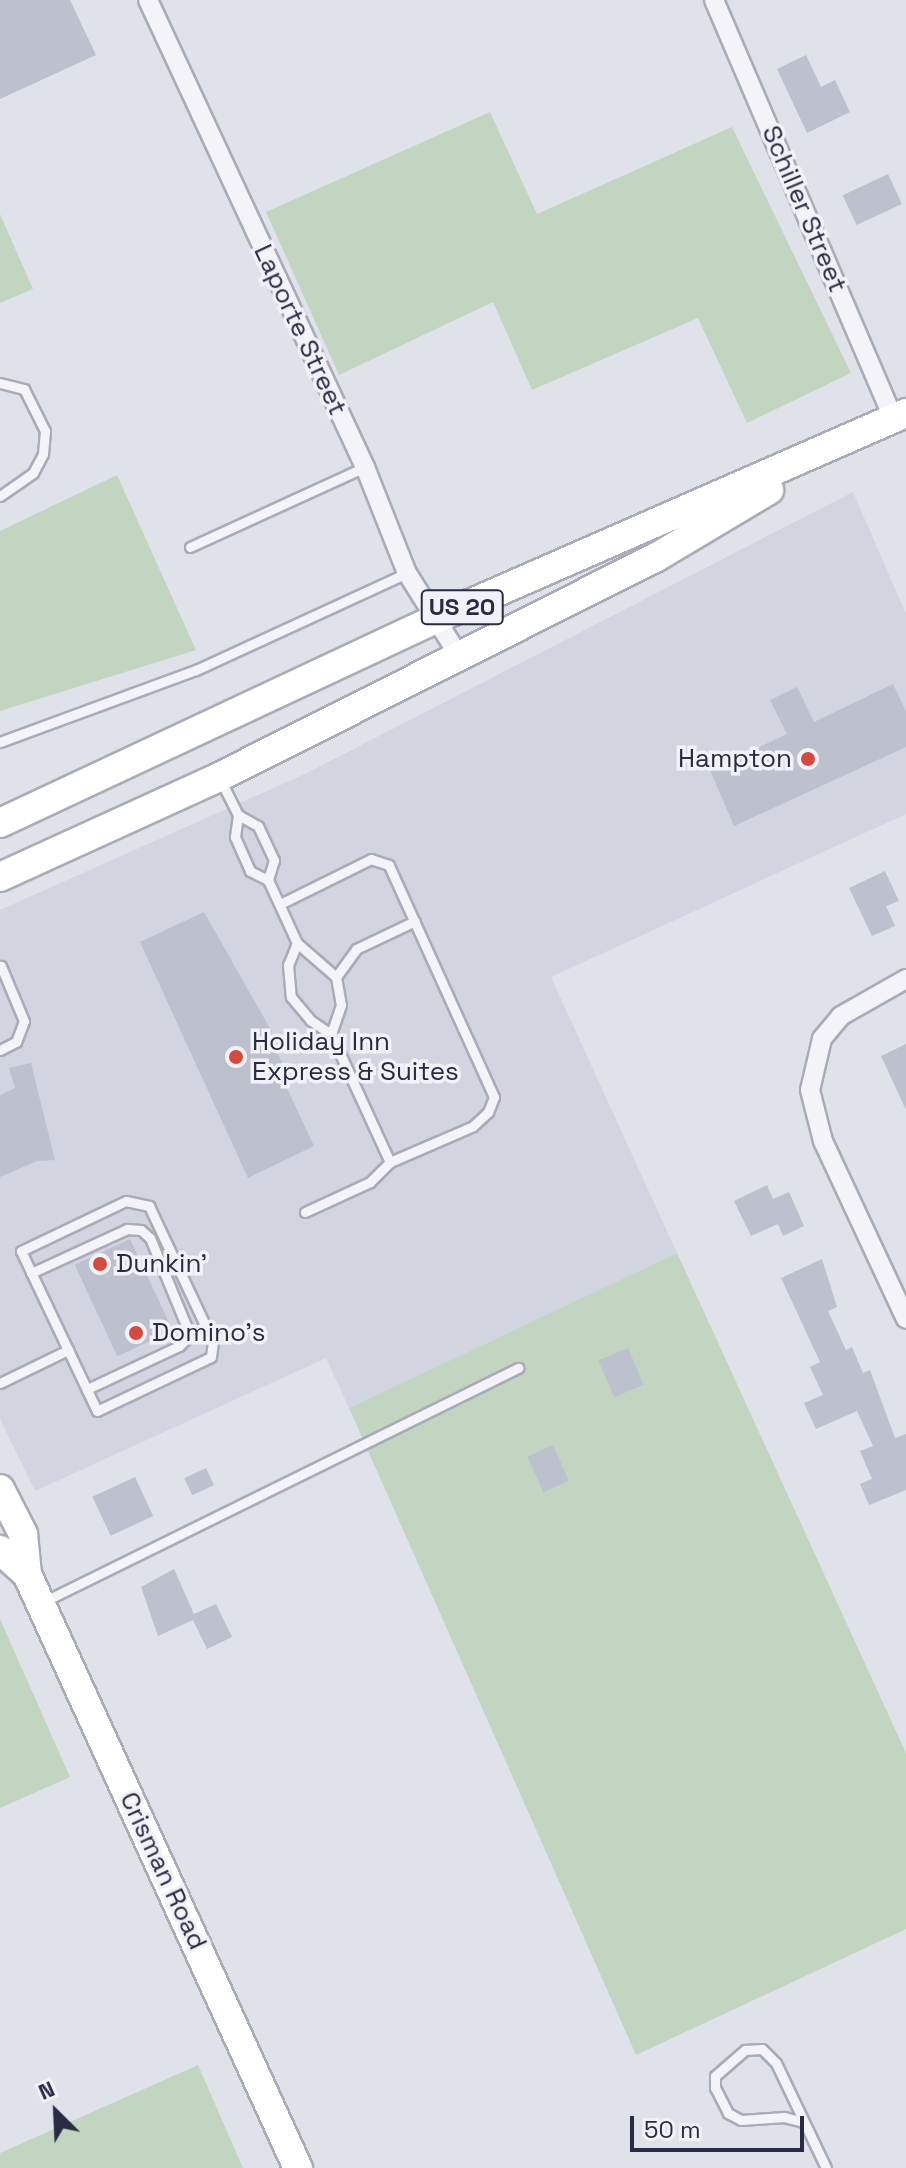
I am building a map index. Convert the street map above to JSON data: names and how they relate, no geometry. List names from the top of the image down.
{
  "streets": {
    "main road": ["US 20", "Crisman Road"],
    "street": ["Schiller Street", "Laporte Street"]
  },
  "crossings": [
    ["Schiller Street", "US 20"],
    ["Laporte Street", "US 20"]
  ],
  "places": [
    "Hampton",
    "Holiday Inn Express & Suites",
    "Dunkin'",
    "Domino's"
  ],
  "scale_bar": "50 m",
  "north": "top left"
}
